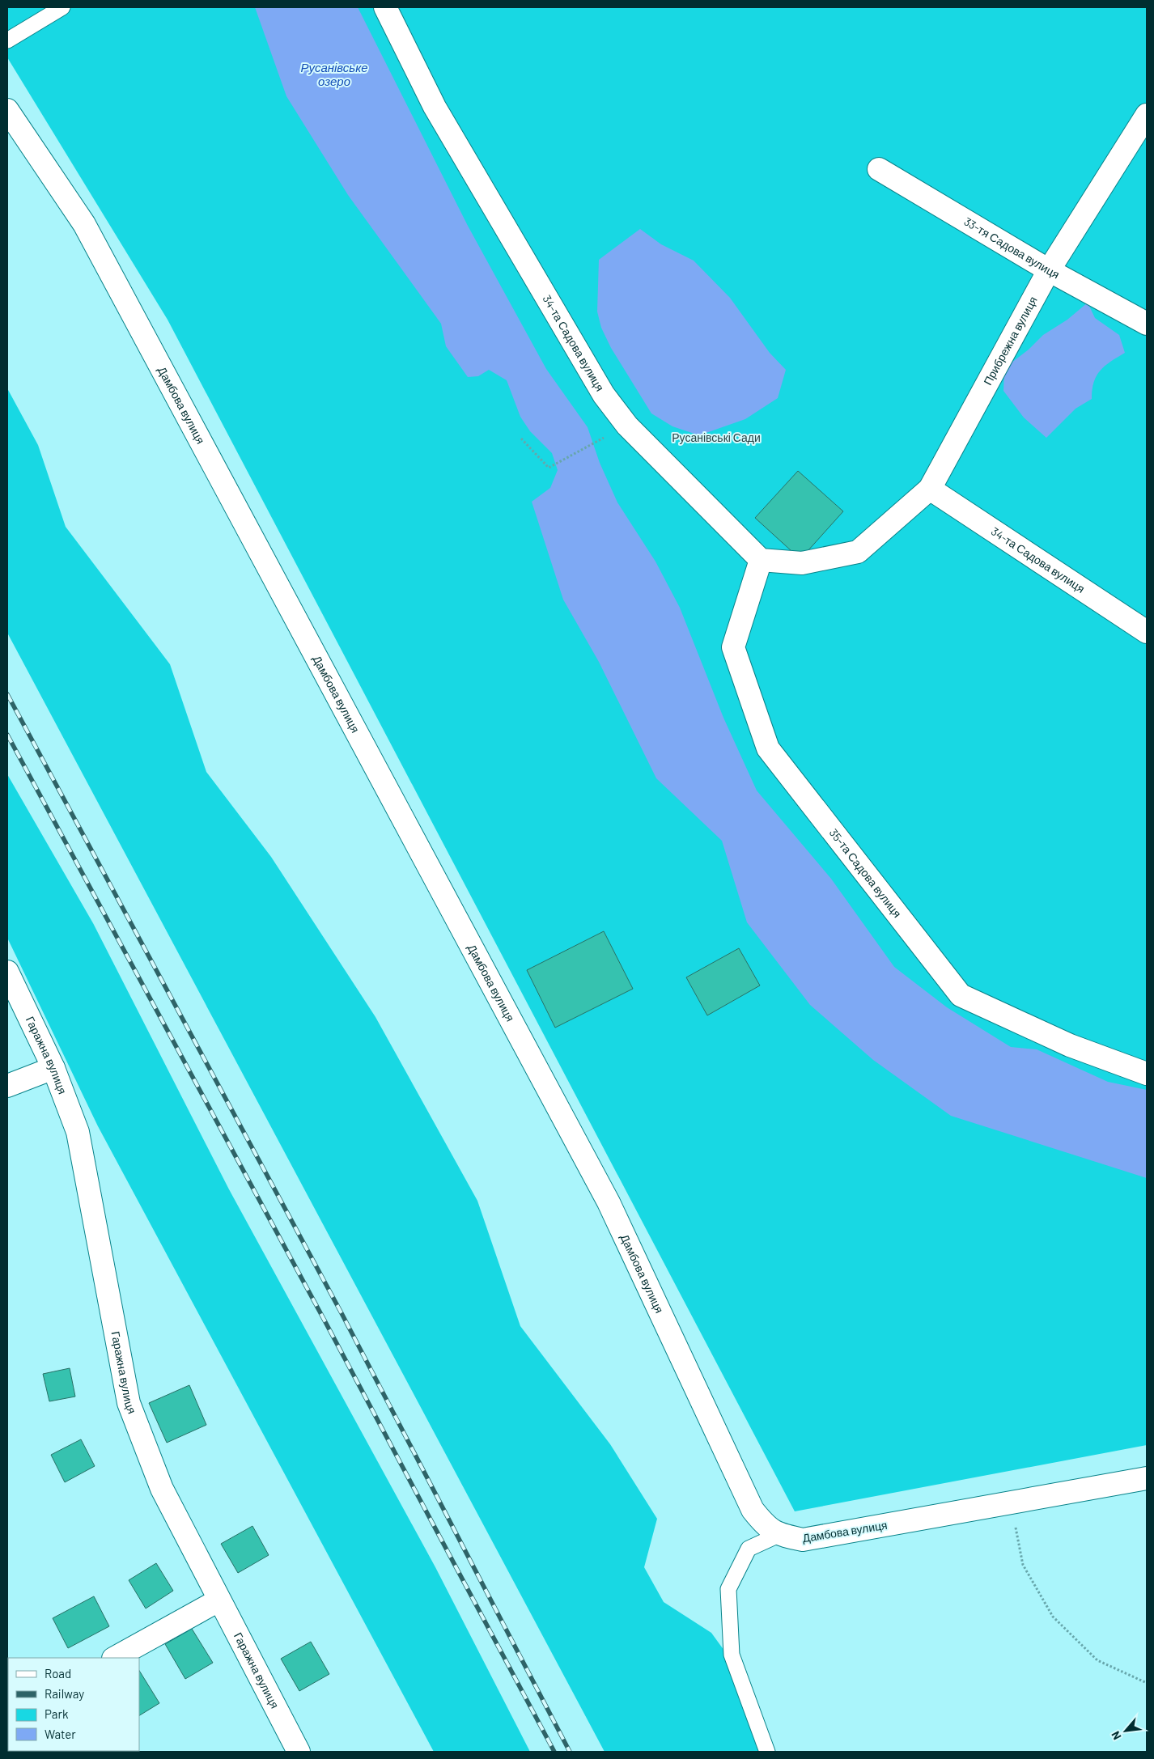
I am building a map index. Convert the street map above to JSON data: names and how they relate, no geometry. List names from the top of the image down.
{
  "streets": {
    "street": [
      "33-тя Садова вулиця",
      "Прибрежна вулиця",
      "34-та Садова вулиця",
      "Дамбова вулиця",
      "35-та Садова вулиця",
      "Гаражна вулиця"
    ]
  },
  "crossings": [
    ["33-тя Садова вулиця", "Прибрежна вулиця"],
    ["Прибрежна вулиця", "34-та Садова вулиця"],
    ["Прибрежна вулиця", "35-та Садова вулиця"],
    ["34-та Садова вулиця", "35-та Садова вулиця"]
  ],
  "water": ["Русанівське озеро"],
  "parks": ["Русанівські Сади"],
  "legend": [
    "Road",
    "Railway",
    "Park",
    "Water"
  ],
  "north": "bottom left"
}
